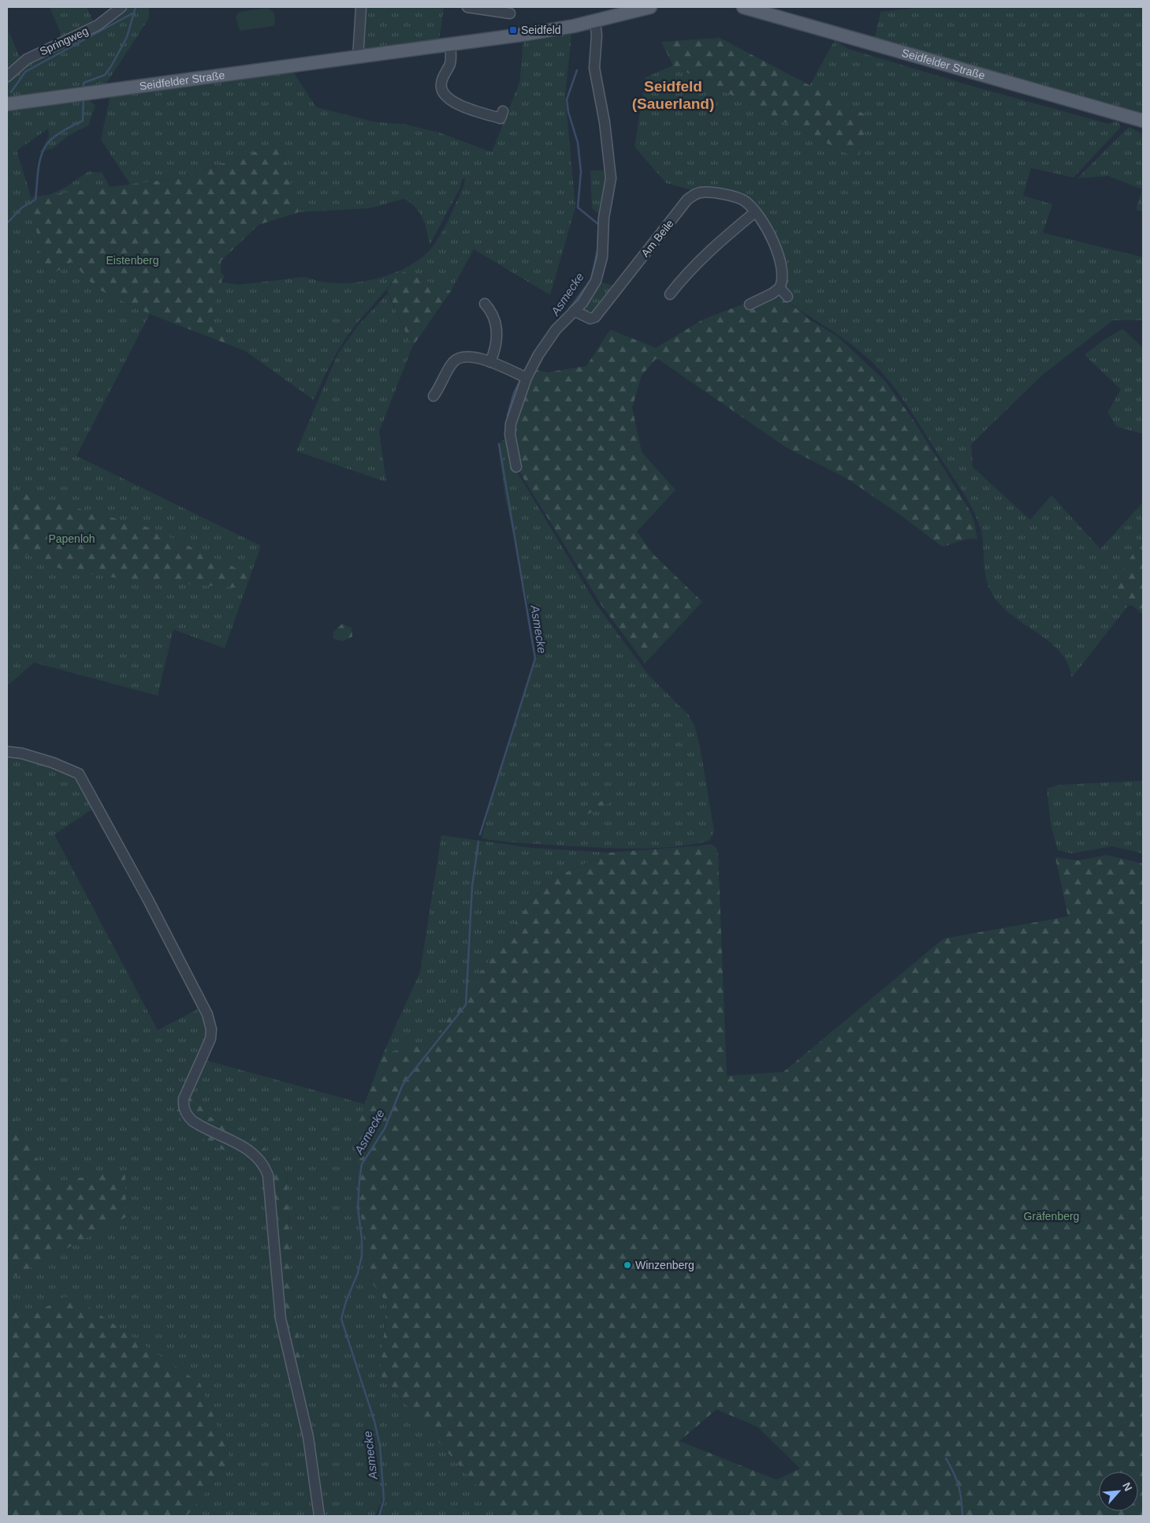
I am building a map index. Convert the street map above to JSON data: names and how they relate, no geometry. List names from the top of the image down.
{
  "streets": {
    "main road": ["Seidfelder Straße"],
    "street": ["Springweg", "Am Beile"]
  },
  "districts": ["Seidfeld (Sauerland)"],
  "water": ["Asmecke"],
  "parks": ["Eistenberg", "Papenloh", "Gräfenberg"],
  "places": {
    "transit": ["Seidfeld"],
    "other": ["Winzenberg"]
  },
  "north": "top right"
}
